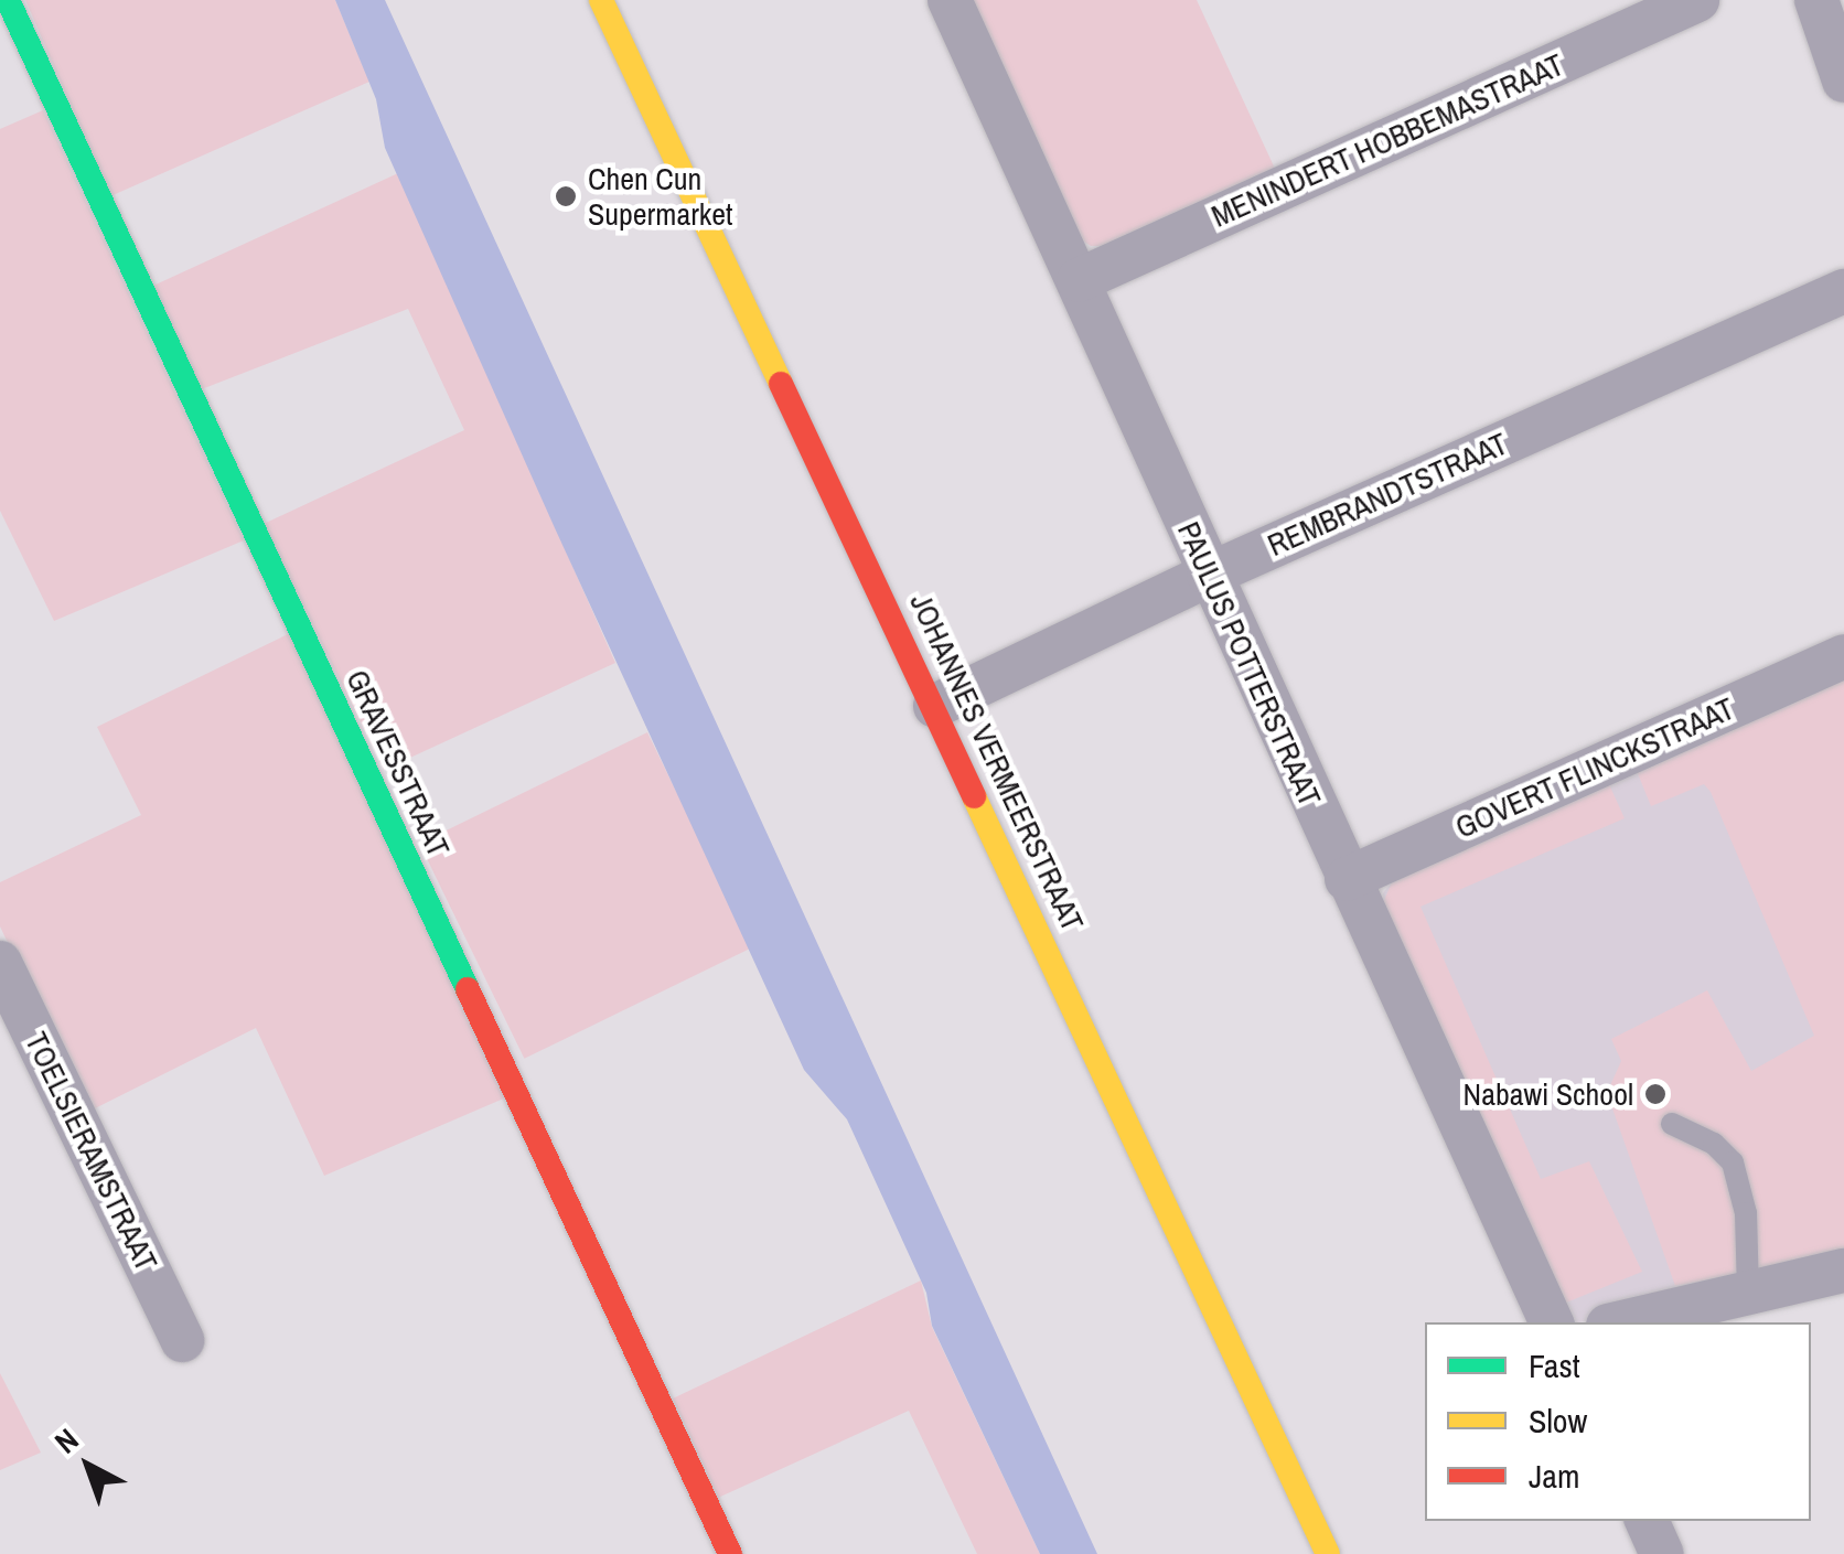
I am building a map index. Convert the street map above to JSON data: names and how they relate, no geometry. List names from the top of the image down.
{
  "streets": {
    "street": [
      "MENINDERT HOBBEMASTRAAT",
      "REMBRANDTSTRAAT",
      "PAULUS POTTERSTRAAT",
      "JOHANNES VERMEERSTRAAT",
      "GRAVESSTRAAT",
      "GOVERT FLINCKSTRAAT",
      "TOELSIERAMSTRAAT"
    ]
  },
  "crossings": [
    ["MENINDERT HOBBEMASTRAAT", "PAULUS POTTERSTRAAT"],
    ["REMBRANDTSTRAAT", "PAULUS POTTERSTRAAT"],
    ["REMBRANDTSTRAAT", "JOHANNES VERMEERSTRAAT"],
    ["PAULUS POTTERSTRAAT", "GOVERT FLINCKSTRAAT"]
  ],
  "places": ["Chen Cun Supermarket", "Nabawi School"],
  "legend": ["Fast", "Slow", "Jam"],
  "north": "top left"
}
